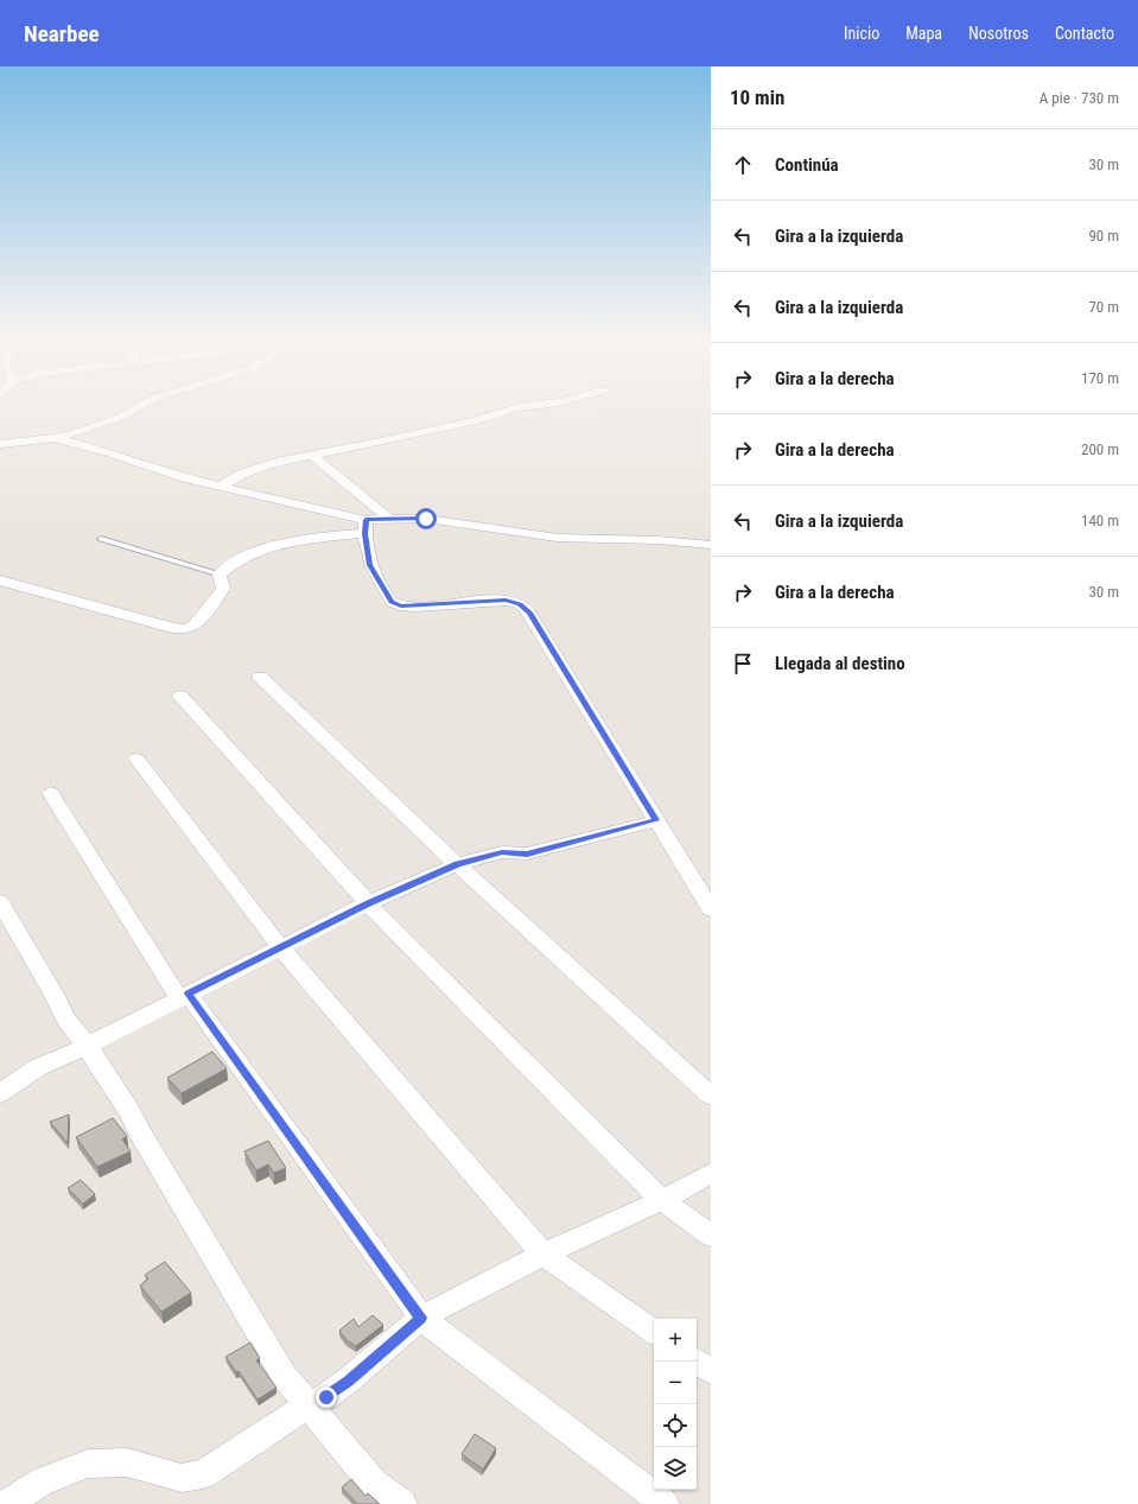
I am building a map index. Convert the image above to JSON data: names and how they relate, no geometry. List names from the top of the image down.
{
  "page": {
    "header": "Nearbee",
    "nav": [
      "Inicio",
      "Mapa",
      "Nosotros",
      "Contacto"
    ],
    "heading": ["10 min", "A pie · 730 m"],
    "list": [
      ["Continúa", "30 m"],
      ["Gira a la izquierda", "90 m"],
      ["Gira a la izquierda", "70 m"],
      ["Gira a la derecha", "170 m"],
      ["Gira a la derecha", "200 m"],
      ["Gira a la izquierda", "140 m"],
      ["Gira a la derecha", "30 m"],
      "Llegada al destino"
    ],
    "map_buttons": ["+", "−"]
  }
}
